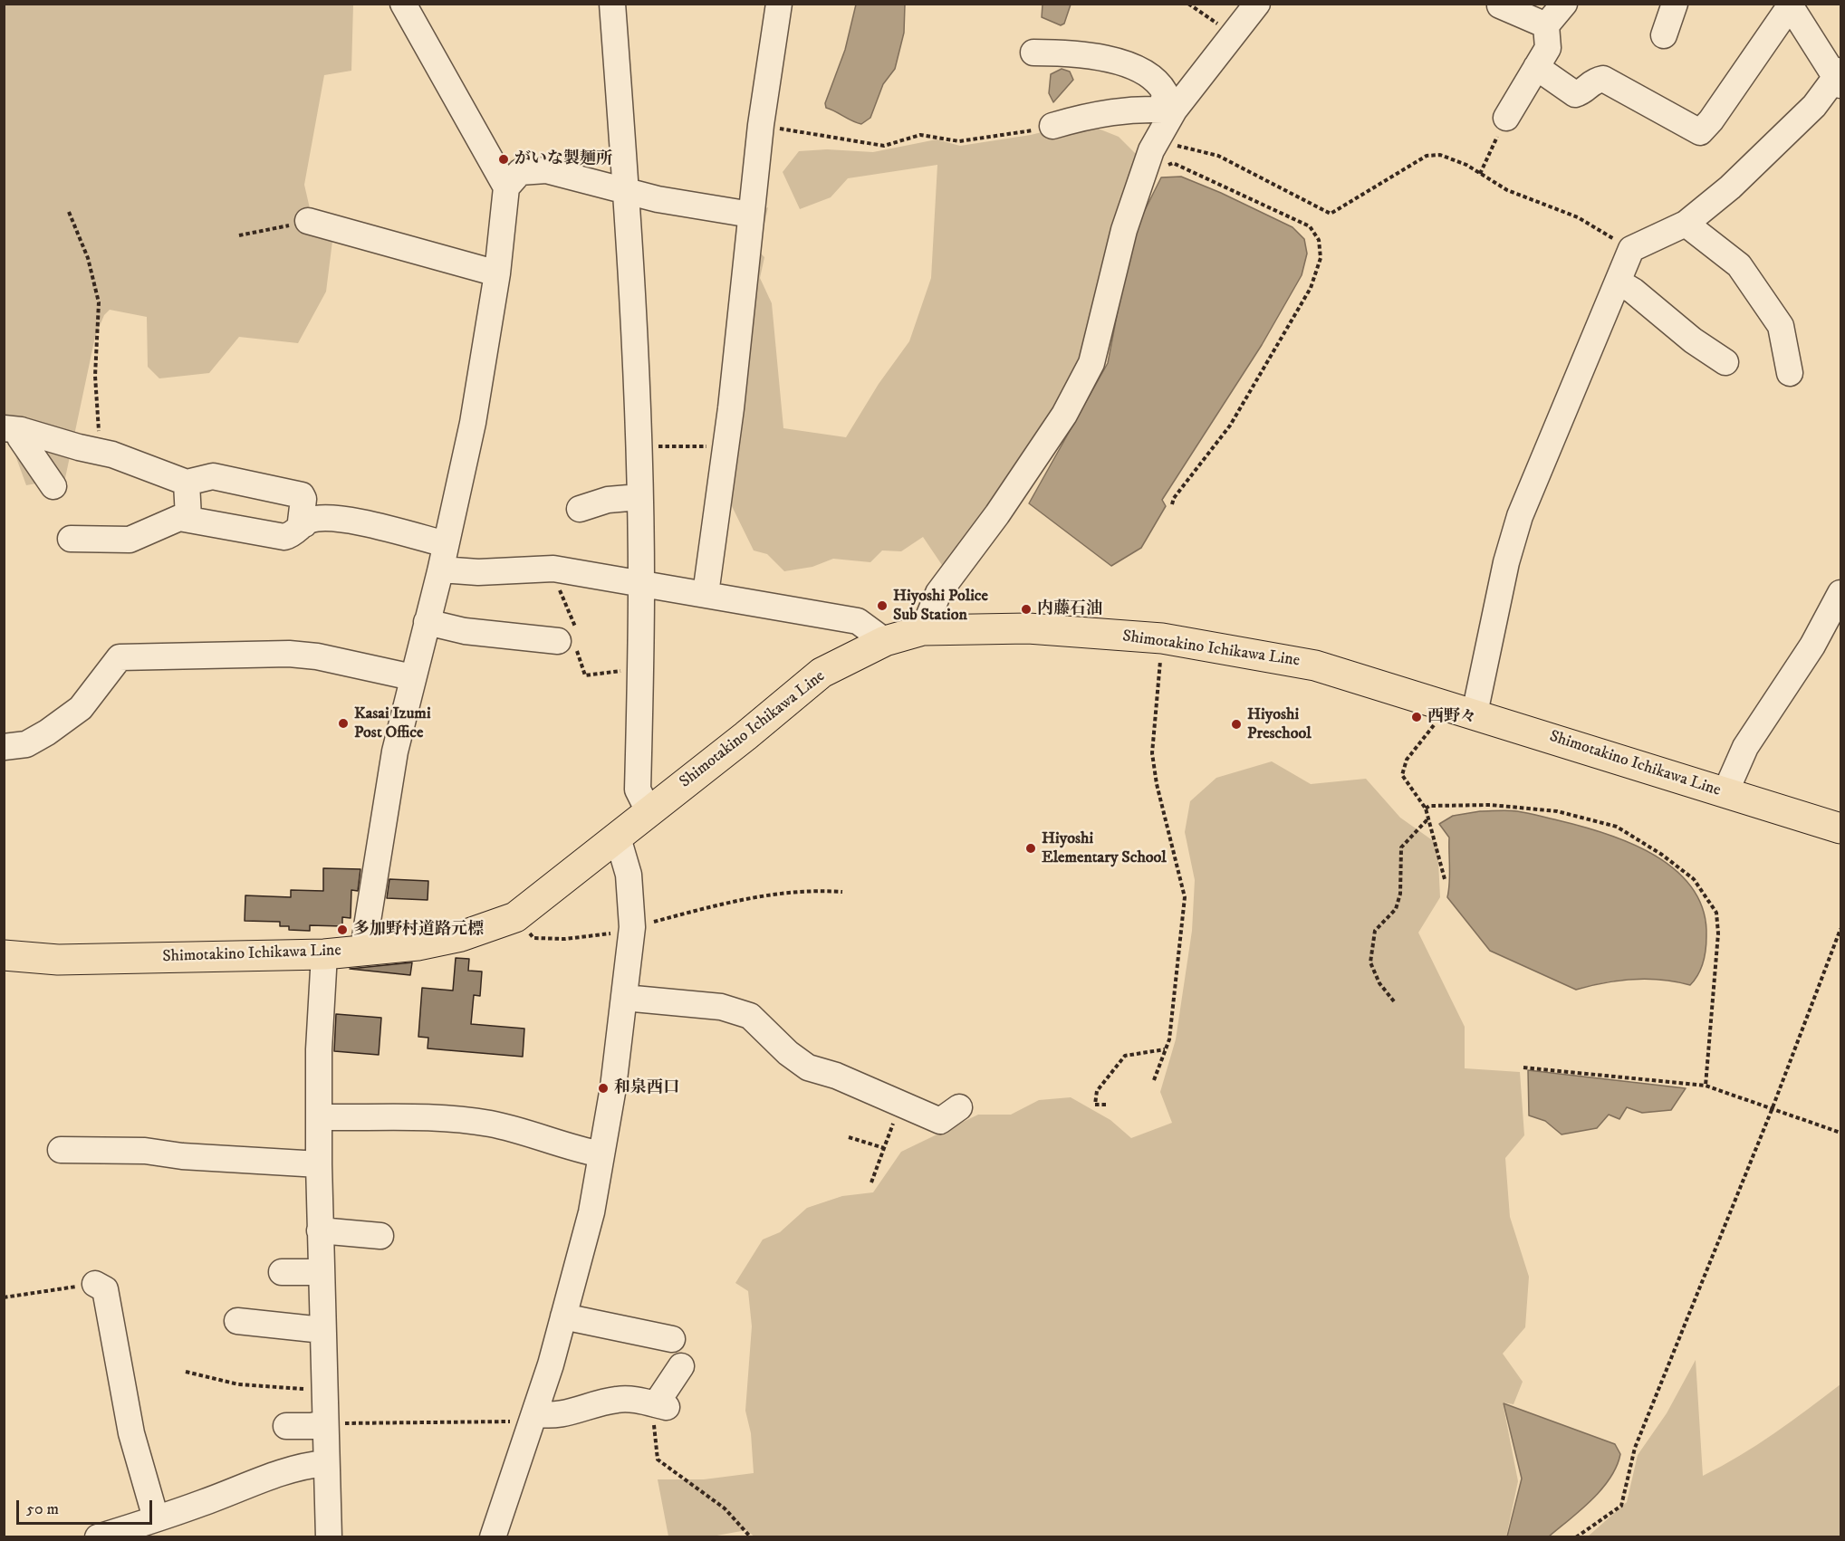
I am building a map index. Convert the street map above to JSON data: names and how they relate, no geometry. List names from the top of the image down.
{
  "streets": {
    "main road": ["Shimotakino Ichikawa Line"]
  },
  "places": [
    "がいな製麺所",
    "Hiyoshi Police Sub Station",
    "内藤石油",
    "西野々",
    "Kasai Izumi Post Office",
    "Hiyoshi Preschool",
    "Hiyoshi Elementary School",
    "多加野村道路元標",
    "和泉西口"
  ],
  "scale_bar": "50 m"
}
